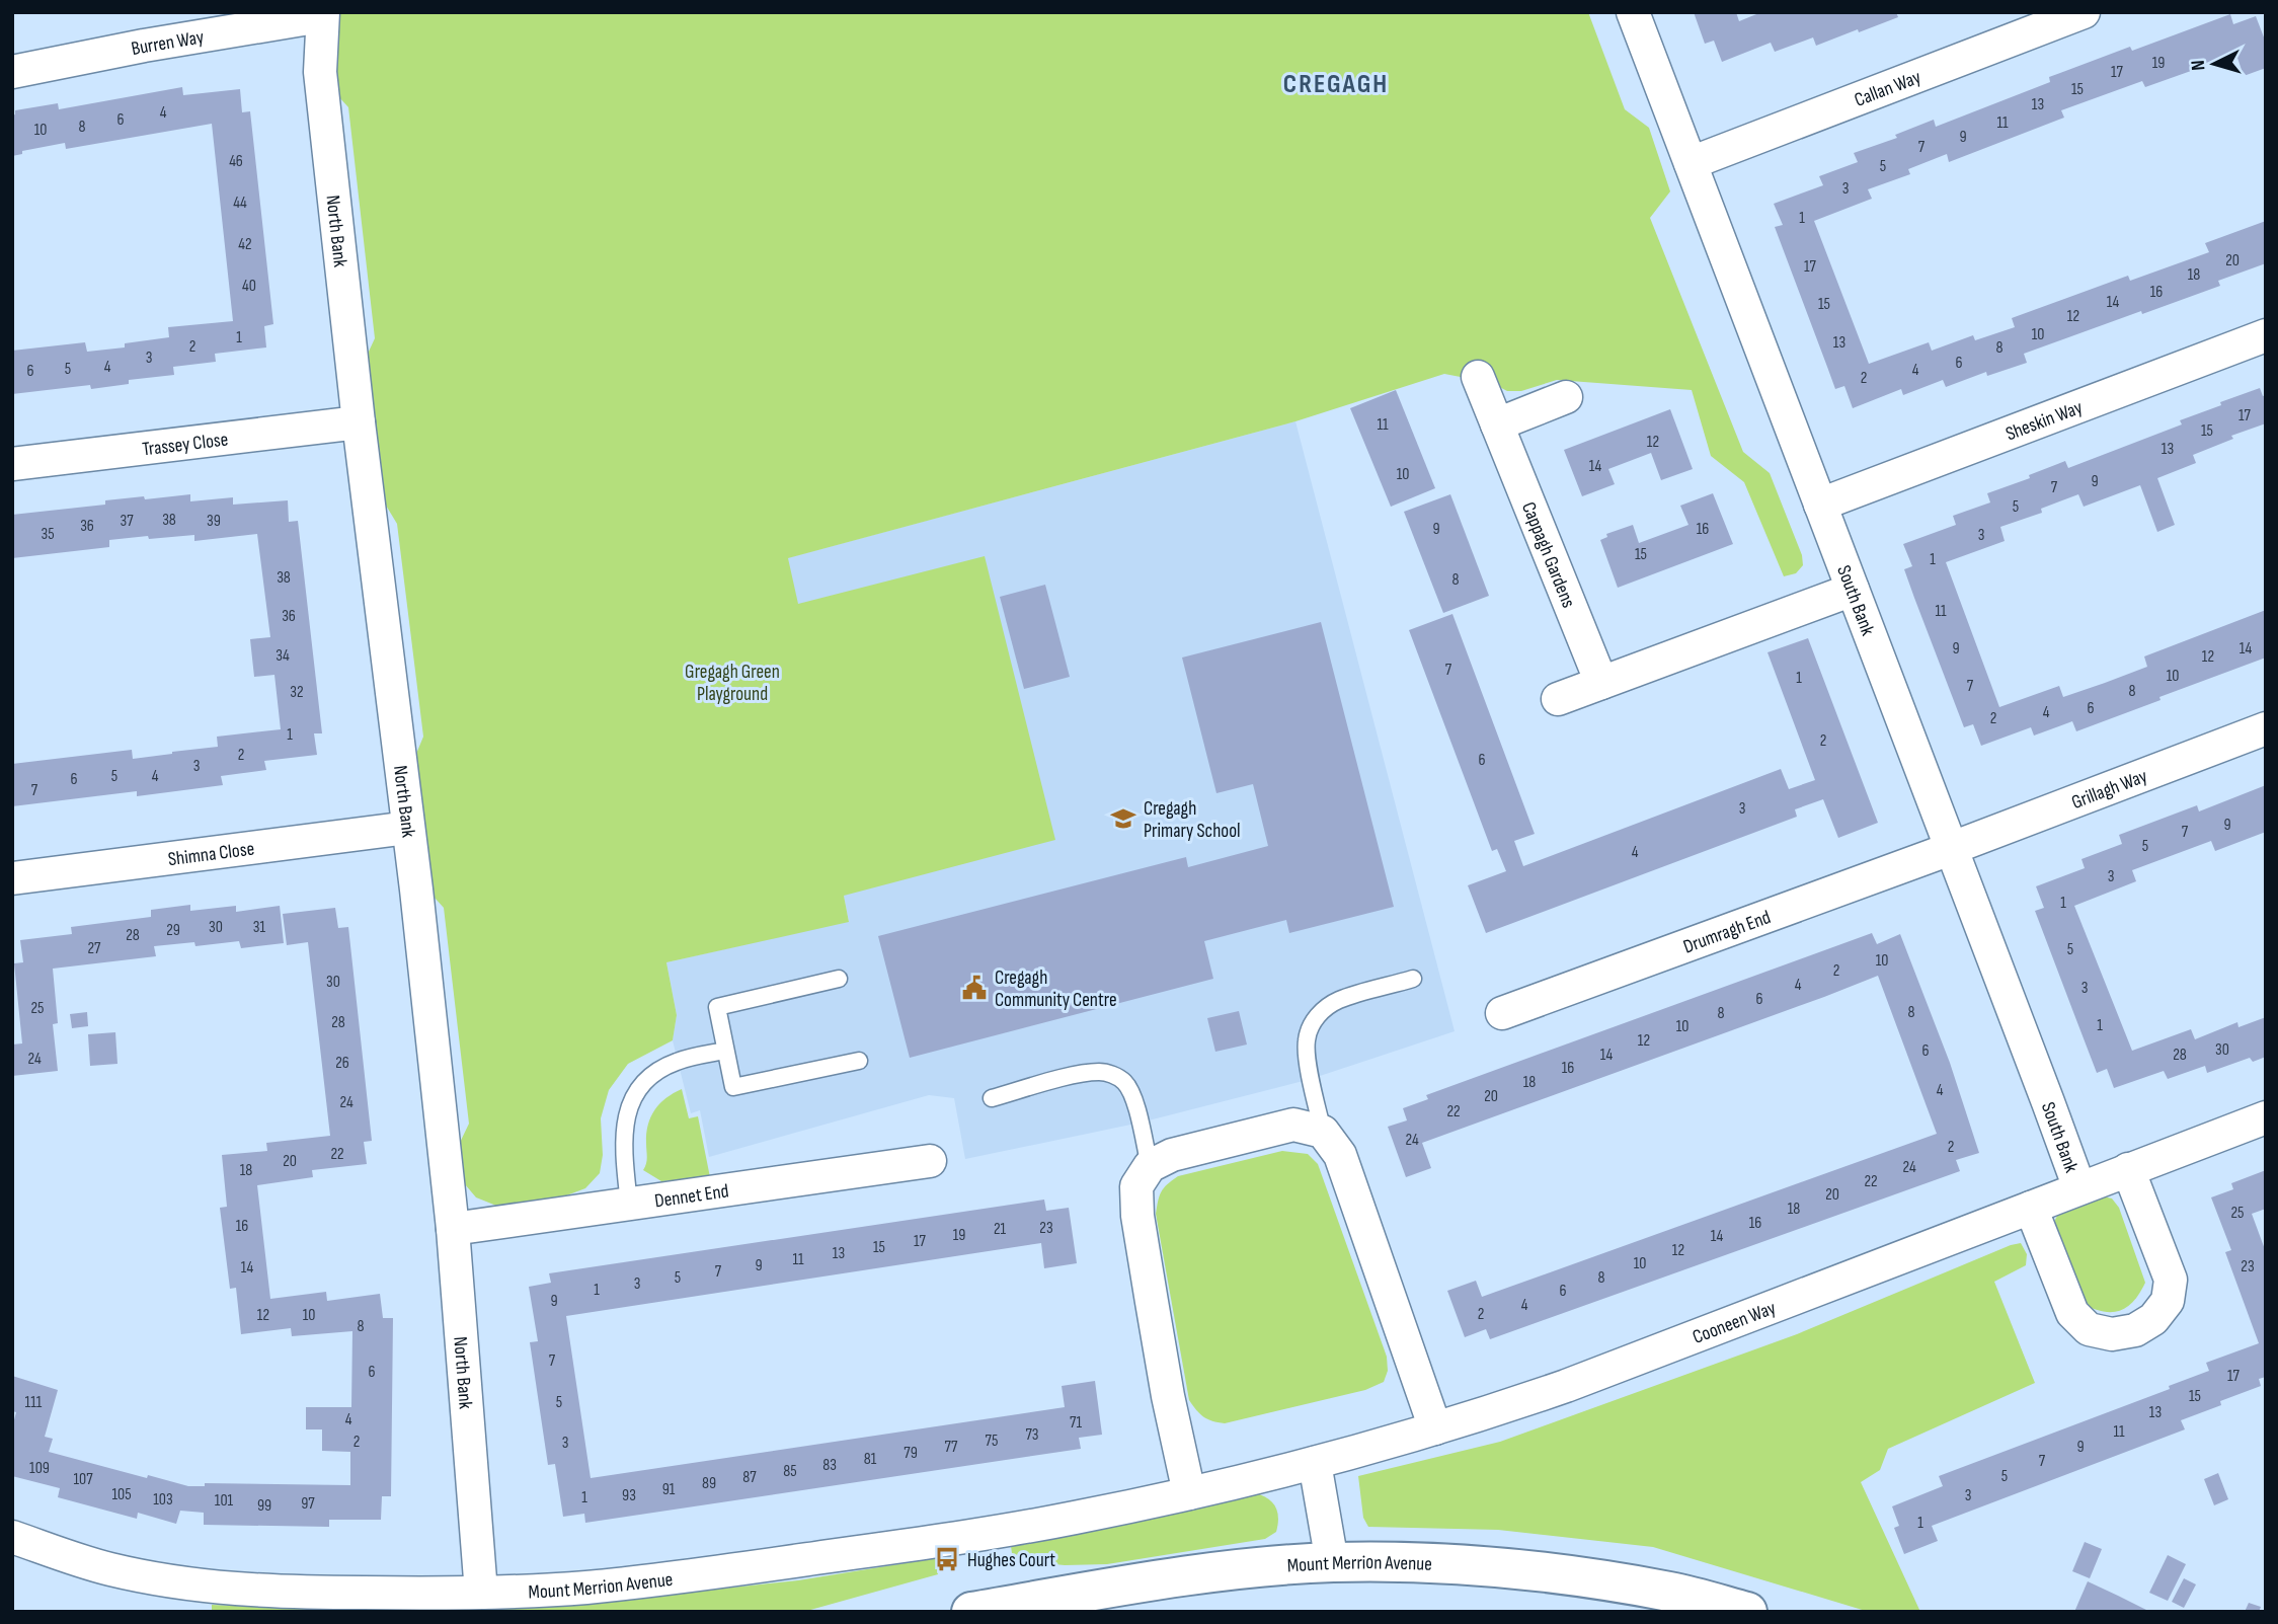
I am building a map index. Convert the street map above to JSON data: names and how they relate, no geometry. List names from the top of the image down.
{
  "streets": {
    "street": [
      "Burren Way",
      "Callan Way",
      "North Bank",
      "Sheskin Way",
      "Trassey Close",
      "Cappagh Gardens",
      "South Bank",
      "Grillagh Way",
      "Shimna Close",
      "Drumragh End",
      "Dennet End",
      "Cooneen Way",
      "Mount Merrion Avenue"
    ]
  },
  "crossings": [
    ["Burren Way", "North Bank"],
    ["Callan Way", "South Bank"],
    ["North Bank", "Trassey Close"],
    ["North Bank", "Shimna Close"],
    ["North Bank", "Dennet End"],
    ["North Bank", "Mount Merrion Avenue"],
    ["Sheskin Way", "South Bank"],
    ["South Bank", "Grillagh Way"],
    ["South Bank", "Drumragh End"],
    ["South Bank", "Cooneen Way"],
    ["Grillagh Way", "Drumragh End"],
    ["Cooneen Way", "Mount Merrion Avenue"]
  ],
  "districts": ["CREGAGH"],
  "parks": ["Gregagh Green Playground"],
  "places": {
    "school or university": ["Cregagh Primary School"],
    "public building": ["Cregagh Community Centre"],
    "bus stop": ["Hughes Court"]
  },
  "house_numbers": [
    "19",
    "17",
    "15",
    "13",
    "4",
    "6",
    "11",
    "8",
    "10",
    "9",
    "7",
    "46",
    "5",
    "3",
    "44",
    "1",
    "42",
    "20",
    "17",
    "18",
    "40",
    "16",
    "14",
    "15",
    "12",
    "10",
    "1",
    "13",
    "2",
    "8",
    "3",
    "6",
    "4",
    "5",
    "4",
    "6",
    "2",
    "17",
    "11",
    "15",
    "12",
    "13",
    "14",
    "10",
    "9",
    "7",
    "5",
    "38",
    "37",
    "39",
    "36",
    "9",
    "16",
    "35",
    "3",
    "15",
    "1",
    "38",
    "8",
    "11",
    "36",
    "9",
    "14",
    "34",
    "12",
    "7",
    "10",
    "1",
    "7",
    "8",
    "32",
    "6",
    "4",
    "2",
    "1",
    "2",
    "2",
    "6",
    "3",
    "5",
    "4",
    "6",
    "7",
    "3",
    "9",
    "7",
    "5",
    "4",
    "3",
    "1",
    "30",
    "31",
    "29",
    "28",
    "27",
    "5",
    "10",
    "2",
    "30",
    "4",
    "3",
    "6",
    "25",
    "8",
    "8",
    "28",
    "1",
    "10",
    "12",
    "30",
    "6",
    "14",
    "28",
    "24",
    "26",
    "16",
    "18",
    "4",
    "20",
    "24",
    "22",
    "24",
    "2",
    "22",
    "20",
    "24",
    "18",
    "22",
    "20",
    "18",
    "25",
    "16",
    "16",
    "23",
    "21",
    "19",
    "14",
    "17",
    "15",
    "12",
    "13",
    "11",
    "10",
    "9",
    "23",
    "14",
    "7",
    "5",
    "8",
    "3",
    "1",
    "6",
    "9",
    "4",
    "2",
    "12",
    "10",
    "8",
    "7",
    "6",
    "17",
    "15",
    "111",
    "5",
    "13",
    "4",
    "71",
    "11",
    "73",
    "75",
    "2",
    "3",
    "77",
    "9",
    "79",
    "81",
    "7",
    "83",
    "109",
    "85",
    "5",
    "87",
    "107",
    "89",
    "91",
    "105",
    "93",
    "3",
    "1",
    "103",
    "101",
    "97",
    "99",
    "1"
  ],
  "north": "left"
}
